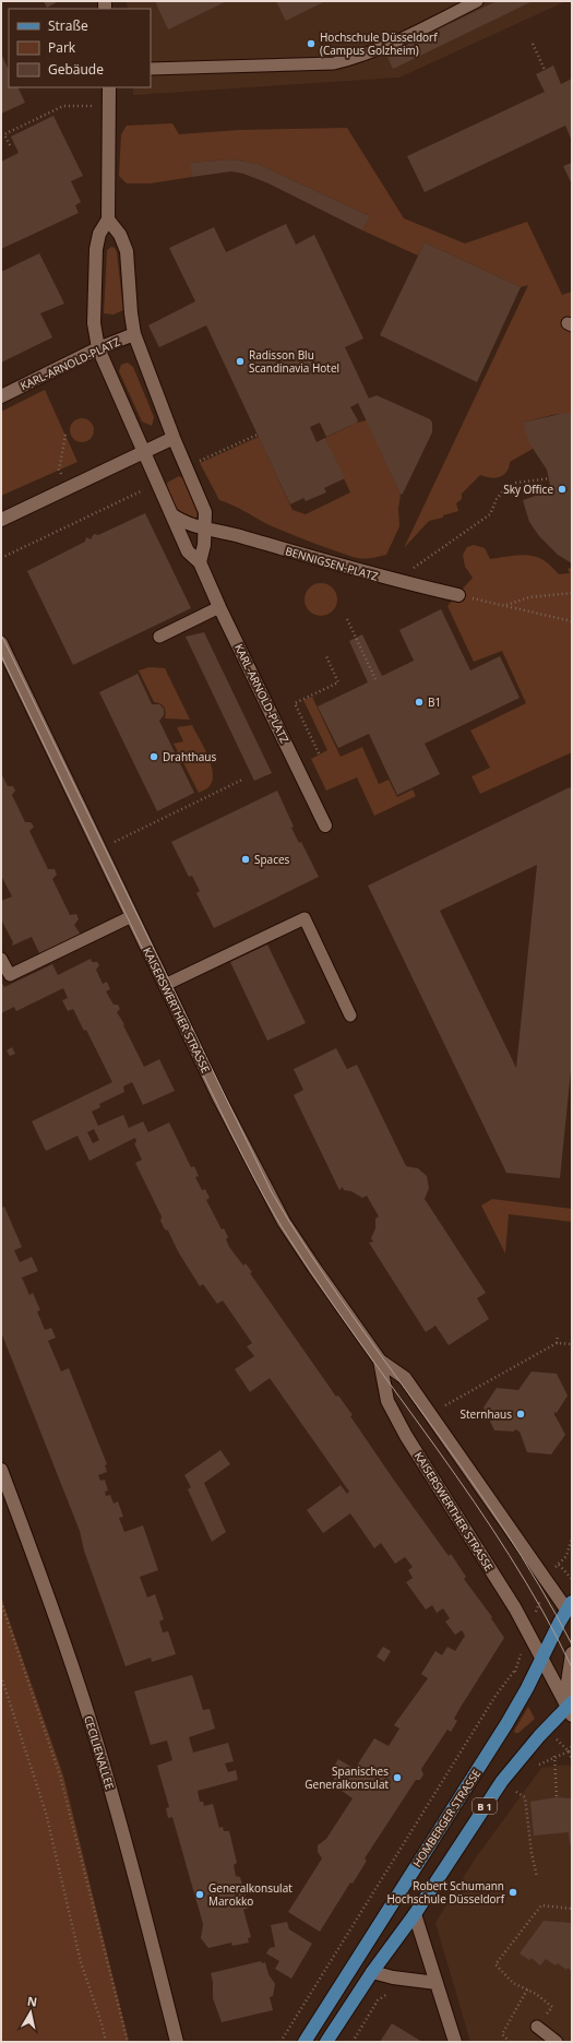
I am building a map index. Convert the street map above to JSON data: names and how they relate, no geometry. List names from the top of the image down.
{
  "streets": {
    "main road": ["B 1", "HOMBERGER STRASSE"],
    "street": [
      "KARL-ARNOLD-PLATZ",
      "BENNIGSEN-PLATZ",
      "KAISERSWERTHER STRASSE",
      "CECILIENALLEE"
    ]
  },
  "crossings": [
    ["KARL-ARNOLD-PLATZ", "BENNIGSEN-PLATZ"],
    ["KAISERSWERTHER STRASSE", "B 1"],
    ["KAISERSWERTHER STRASSE", "HOMBERGER STRASSE"],
    ["B 1", "HOMBERGER STRASSE"]
  ],
  "places": [
    "Hochschule Düsseldorf (Campus Golzheim)",
    "Radisson Blu Scandinavia Hotel",
    "Sky Office",
    "B1",
    "Drahthaus",
    "Spaces",
    "Sternhaus",
    "Spanisches Generalkonsulat",
    "Robert Schumann Hochschule Düsseldorf",
    "Generalkonsulat Marokko"
  ],
  "legend": ["Straße", "Park", "Gebäude"],
  "north": "top"
}
